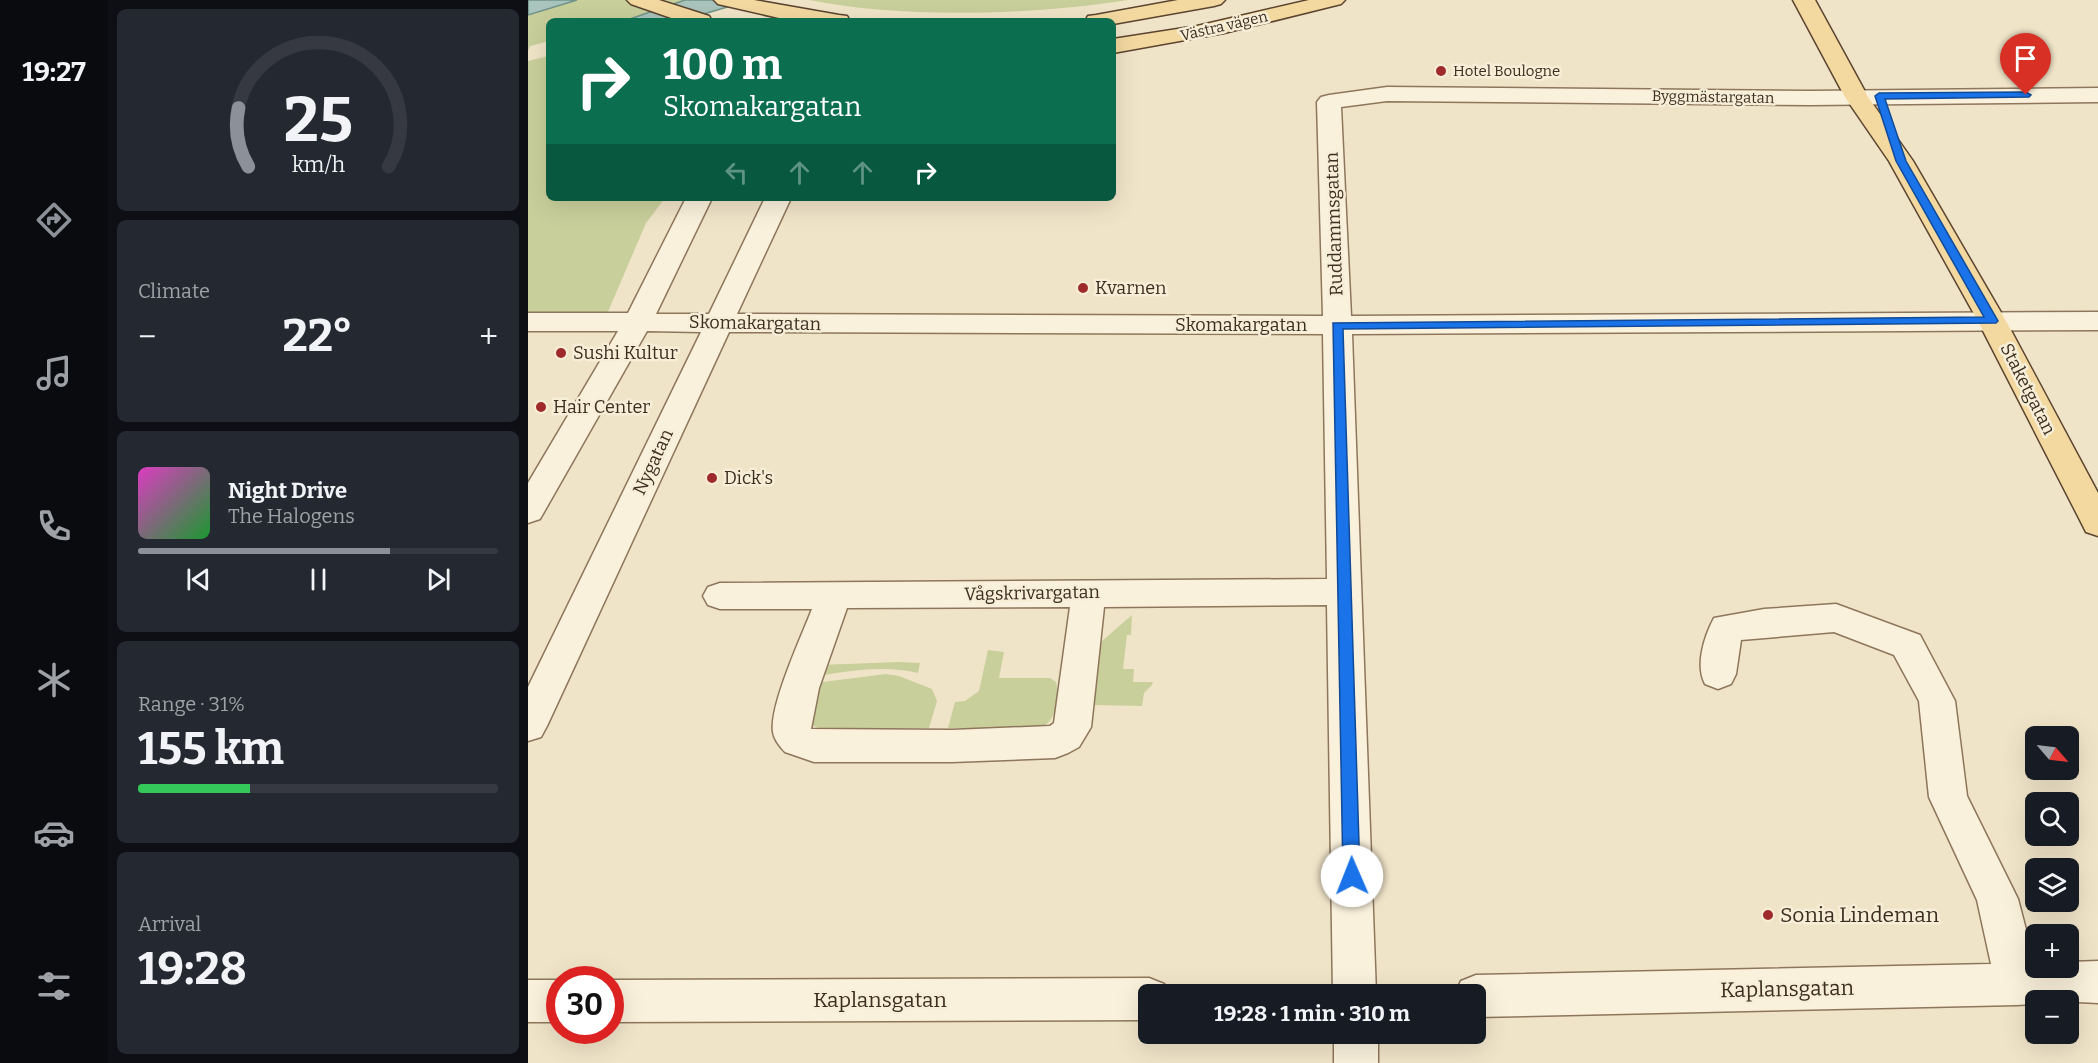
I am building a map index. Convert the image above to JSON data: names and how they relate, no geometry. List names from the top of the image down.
{
  "streets": {
    "main road": ["Västra vägen", "Staketgatan"],
    "street": [
      "Byggmästargatan",
      "Ruddammsgatan",
      "Skomakargatan",
      "Nygatan",
      "Vågskrivargatan",
      "Kaplansgatan"
    ]
  },
  "crossings": [
    ["Byggmästargatan", "Ruddammsgatan"],
    ["Byggmästargatan", "Staketgatan"],
    ["Ruddammsgatan", "Skomakargatan"],
    ["Ruddammsgatan", "Vågskrivargatan"],
    ["Skomakargatan", "Staketgatan"],
    ["Skomakargatan", "Nygatan"]
  ],
  "places": [
    "Hotel Boulogne",
    "Kvarnen",
    "Sushi Kultur",
    "Hair Center",
    "Dick's",
    "Sonia Lindeman"
  ],
  "north": "bottom right",
  "page": {
    "tabs": "19:27",
    "turn": ["100 m", "Skomakargatan"],
    "tile": [
      "Climate",
      ["Range · 31%", "155 km"],
      ["Arrival", "19:28"]
    ],
    "heat": ["−", "22°", "+"],
    "song": ["Night Drive", "The Halogens"],
    "map_buttons": ["+", "−"],
    "limit": "30",
    "trip": "19:28 · 1 min · 310 m",
    "gauge": ["25", "km/h"]
  }
}
